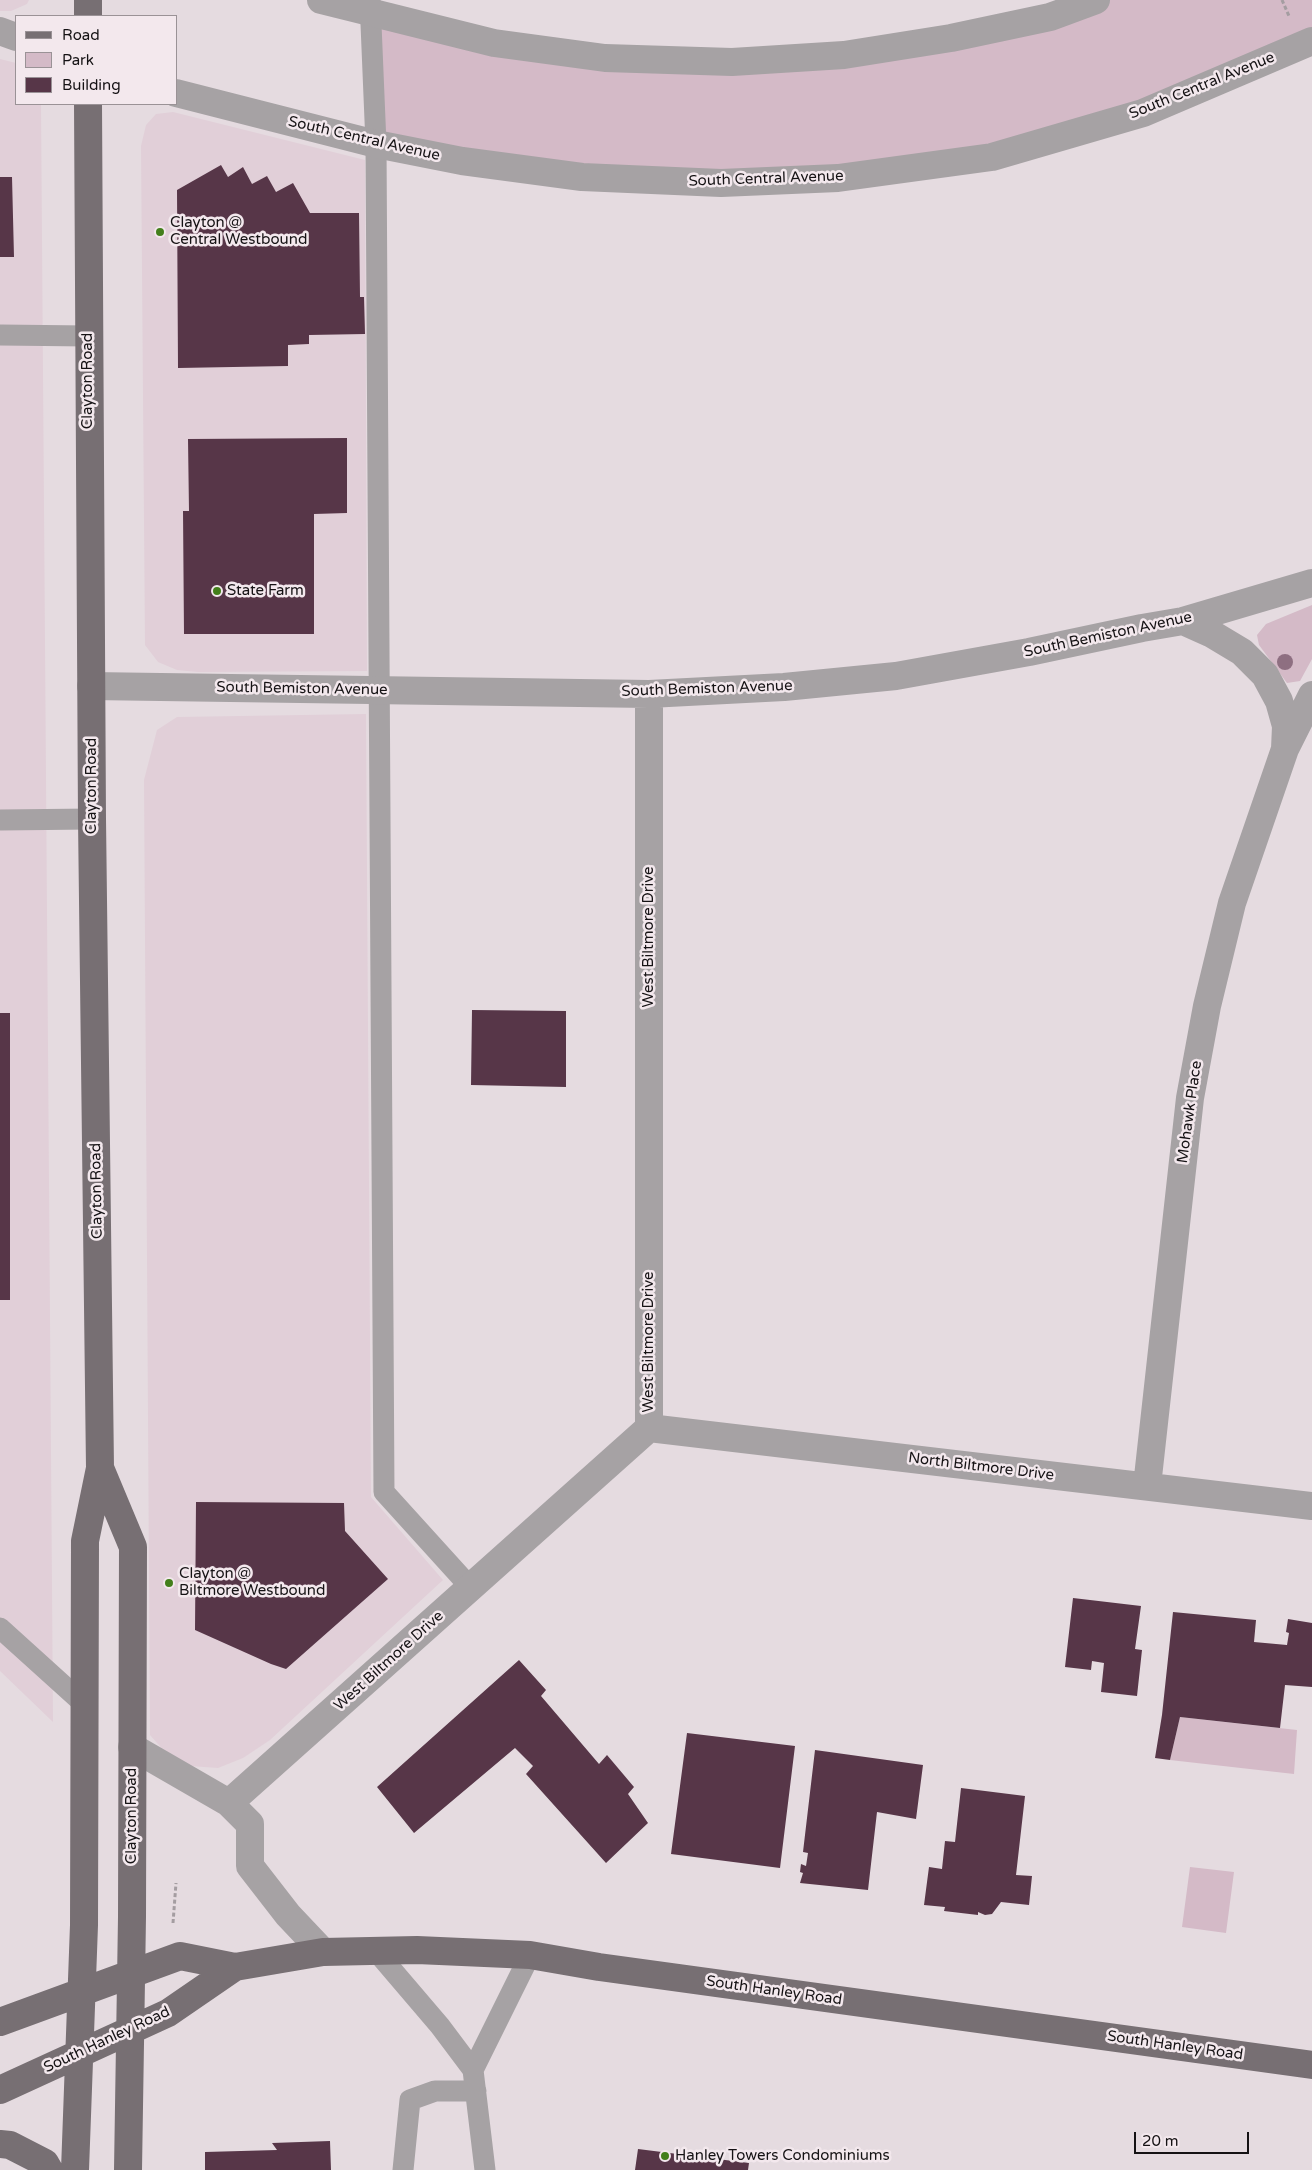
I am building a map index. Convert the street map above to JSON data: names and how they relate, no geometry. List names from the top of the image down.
{
  "streets": {
    "main road": ["Clayton Road", "South Hanley Road"],
    "street": [
      "South Central Avenue",
      "South Bemiston Avenue",
      "West Biltmore Drive",
      "Mohawk Place",
      "North Biltmore Drive"
    ]
  },
  "crossings": [
    ["Clayton Road", "South Bemiston Avenue"],
    ["Clayton Road", "South Hanley Road"],
    ["South Bemiston Avenue", "West Biltmore Drive"],
    ["South Bemiston Avenue", "Mohawk Place"],
    ["West Biltmore Drive", "North Biltmore Drive"],
    ["Mohawk Place", "North Biltmore Drive"]
  ],
  "places": [
    "Clayton @ Central Westbound",
    "State Farm",
    "Clayton @ Biltmore Westbound",
    "Hanley Towers Condominiums"
  ],
  "legend": ["Road", "Park", "Building"],
  "scale_bar": "20 m"
}
